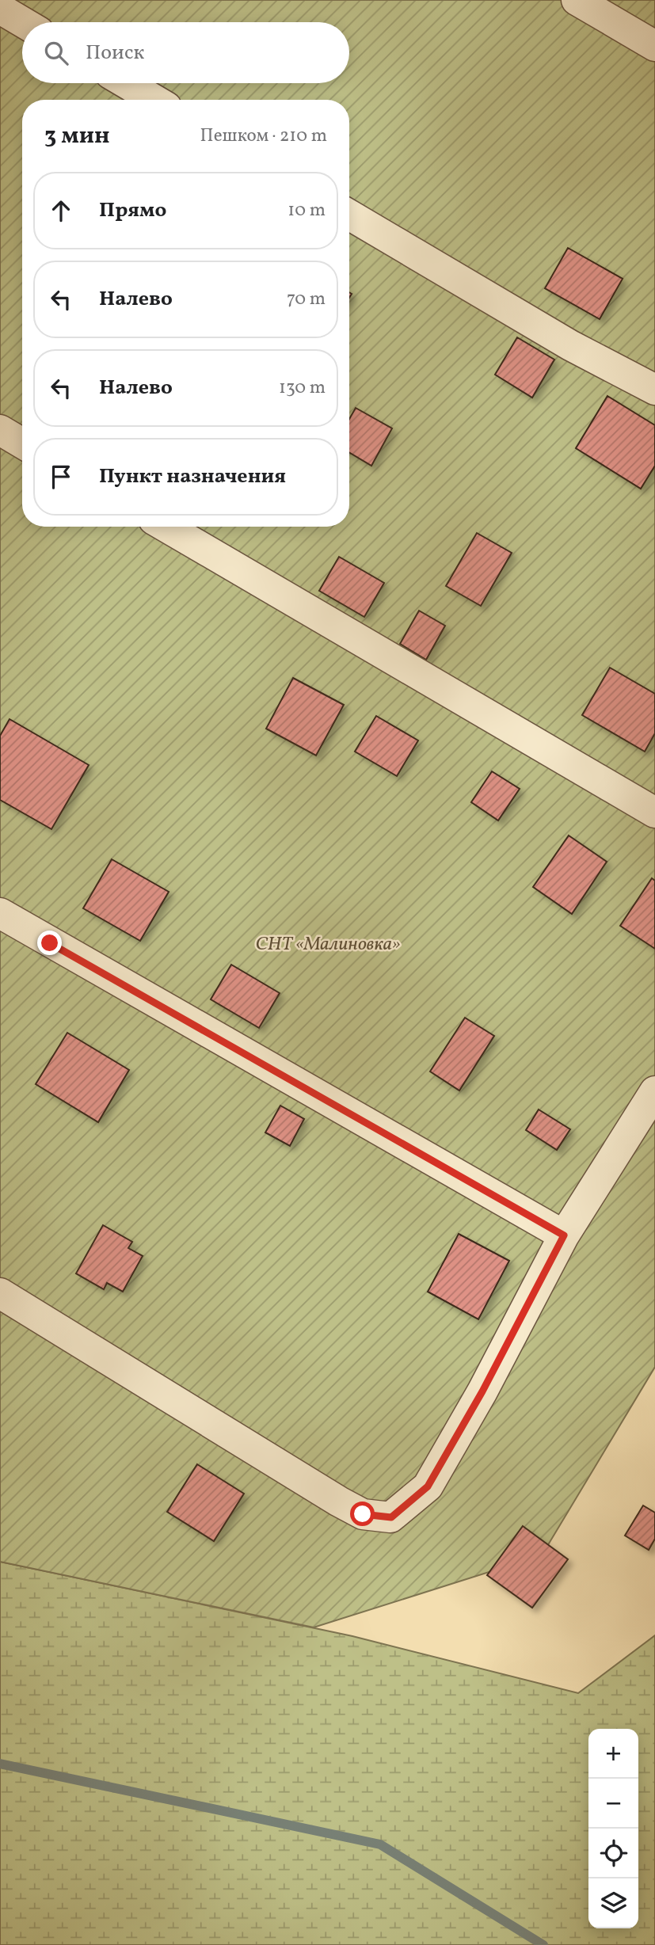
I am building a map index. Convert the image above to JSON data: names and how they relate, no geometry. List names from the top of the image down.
{
  "parks": ["СНТ «Малиновка»"],
  "page": {
    "search": "Поиск",
    "heading": ["3 мин", "Пешком · 210 m"],
    "list": [
      ["Прямо", "10 m"],
      ["Налево", "70 m"],
      ["Налево", "130 m"],
      "Пункт назначения"
    ],
    "map_buttons": ["+", "−"]
  }
}
